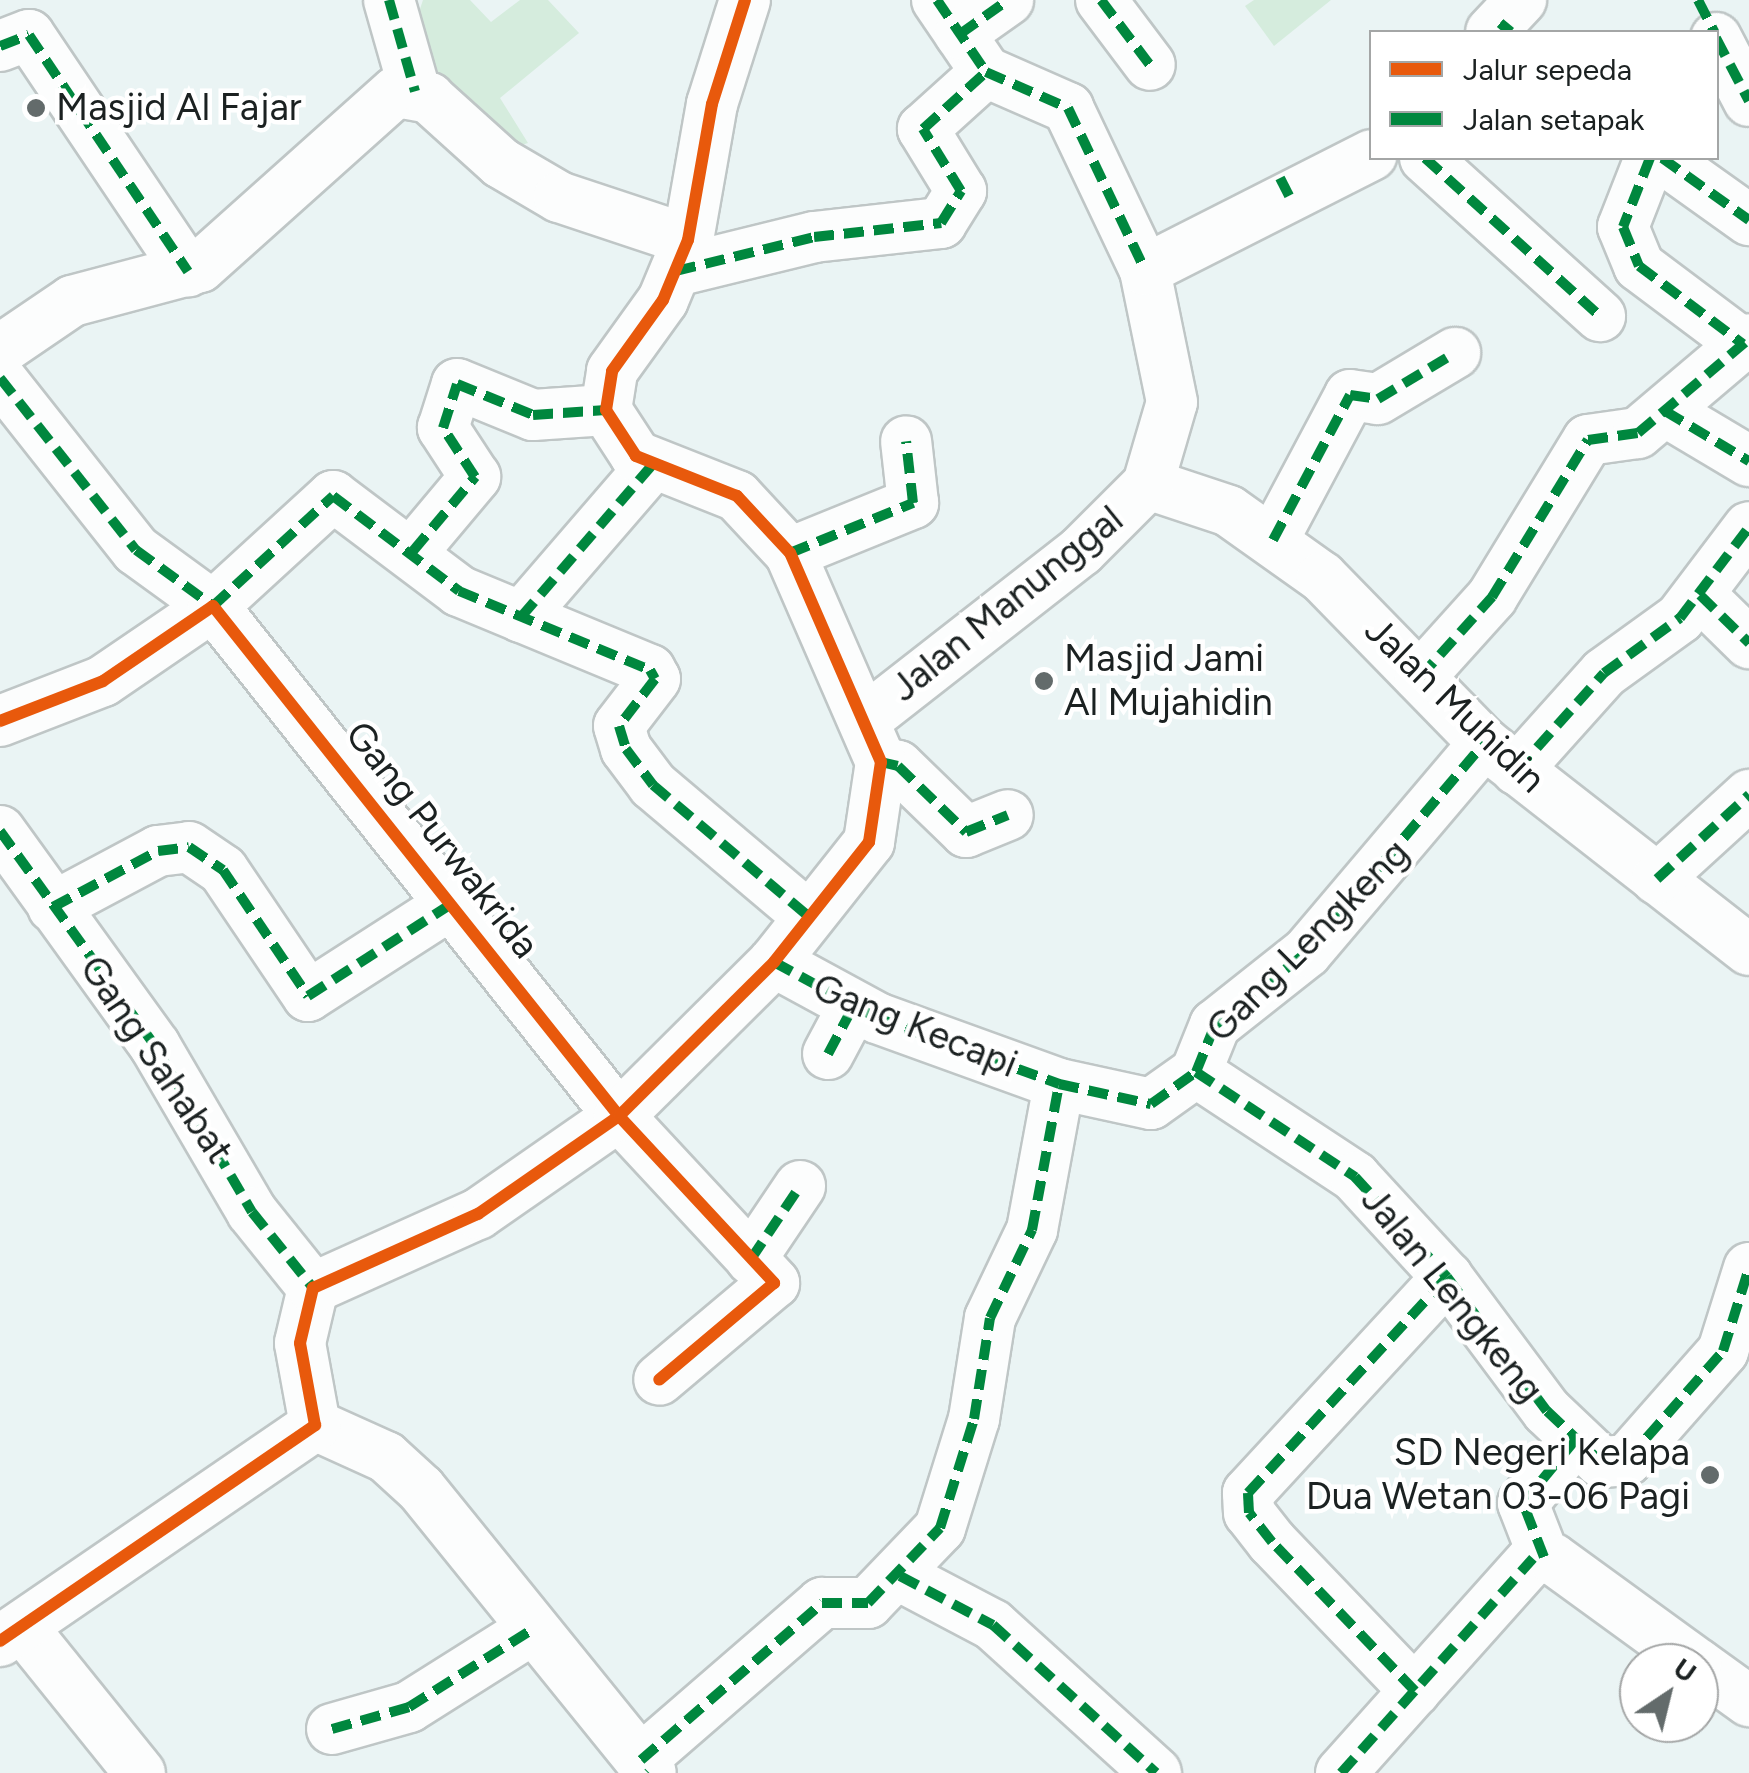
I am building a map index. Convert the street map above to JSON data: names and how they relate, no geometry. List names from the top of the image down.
{
  "streets": {
    "street": [
      "Jalan Manunggal",
      "Jalan Muhidin",
      "Gang Purwakrida",
      "Gang Lengkeng",
      "Gang Kecapi",
      "Gang Sahabat",
      "Jalan Lengkeng"
    ]
  },
  "crossings": [
    ["Jalan Manunggal", "Jalan Muhidin"],
    ["Jalan Muhidin", "Gang Lengkeng"],
    ["Gang Lengkeng", "Gang Kecapi"],
    ["Gang Lengkeng", "Jalan Lengkeng"]
  ],
  "places": ["Masjid Al Fajar", "Masjid Jami Al Mujahidin", "SD Negeri Kelapa Dua Wetan 03-06 Pagi"],
  "legend": ["Jalur sepeda", "Jalan setapak"],
  "north": "top right"
}
